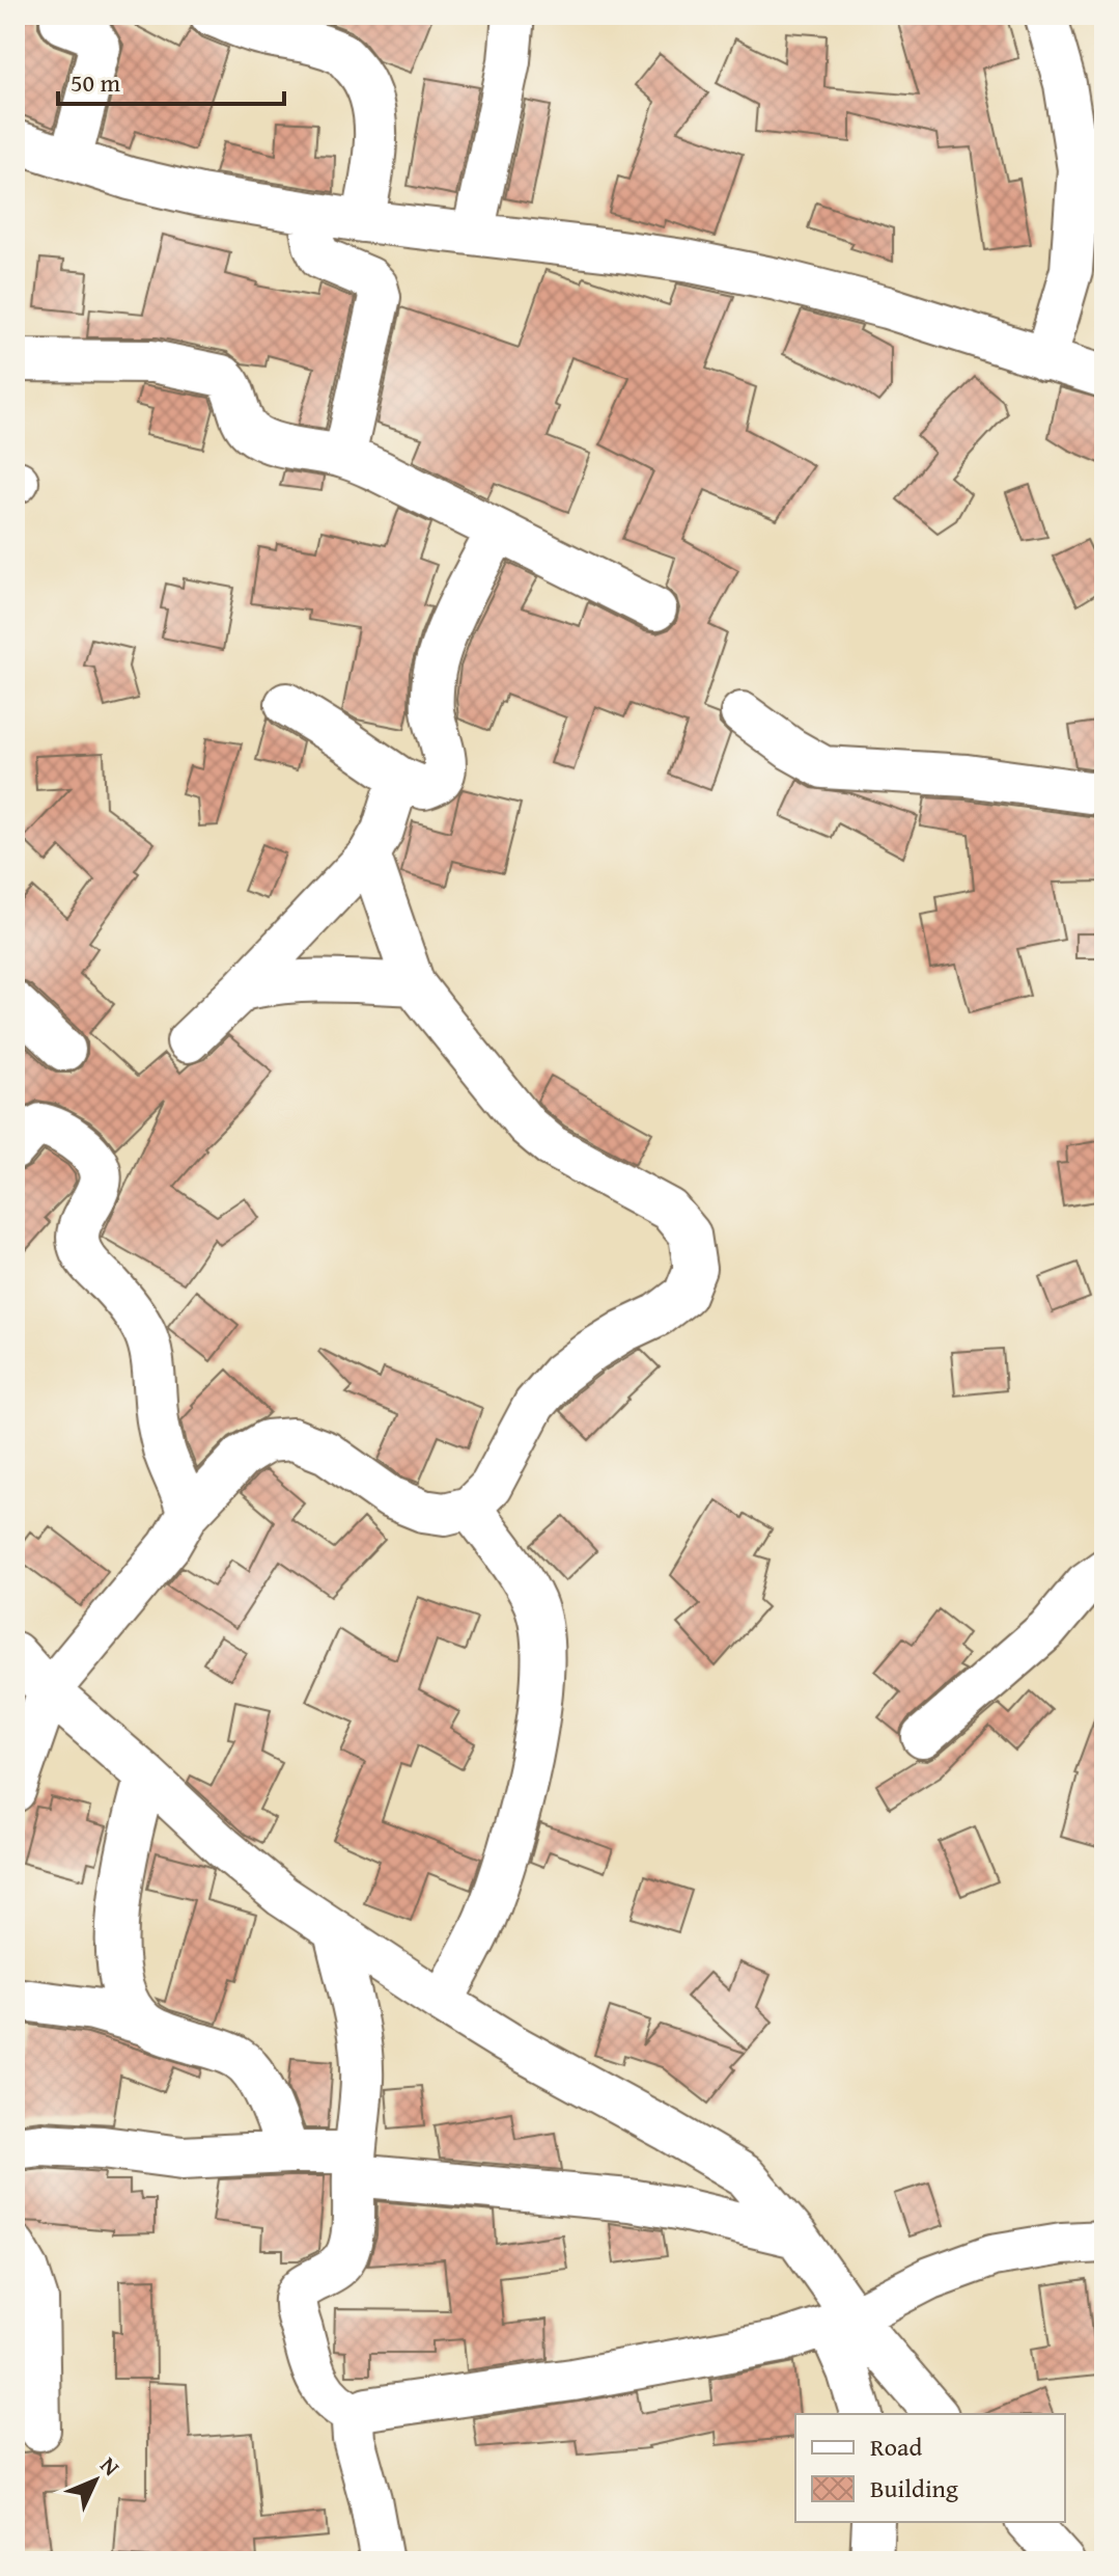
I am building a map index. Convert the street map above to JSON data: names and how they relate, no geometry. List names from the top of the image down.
{
  "legend": ["Road", "Building"],
  "scale_bar": "50 m",
  "north": "top right"
}
